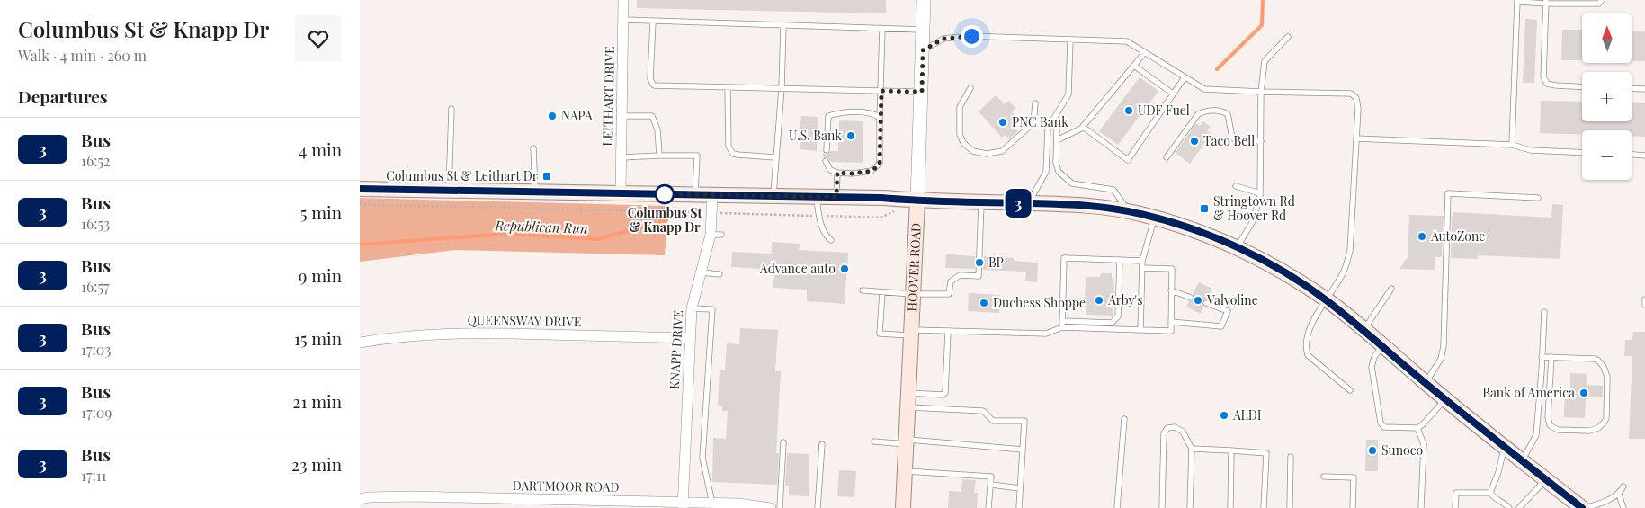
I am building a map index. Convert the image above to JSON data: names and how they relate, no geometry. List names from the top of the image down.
{
  "streets": {
    "main road": ["HOOVER ROAD"],
    "street": [
      "LEITHART DRIVE",
      "QUEENSWAY DRIVE",
      "KNAPP DRIVE",
      "DARTMOOR ROAD"
    ]
  },
  "crossings": [
    ["QUEENSWAY DRIVE", "KNAPP DRIVE"],
    ["KNAPP DRIVE", "DARTMOOR ROAD"]
  ],
  "water": ["Republican Run"],
  "places": {
    "other": [
      "UDF Fuel",
      "NAPA",
      "PNC Bank",
      "U.S. Bank",
      "Taco Bell",
      "Columbus St & Knapp Dr",
      "AutoZone",
      "BP",
      "Advance auto",
      "Arby's",
      "Valvoline",
      "Duchess Shoppe",
      "Bank of America",
      "ALDI",
      "Sunoco"
    ],
    "transit": ["Columbus St & Leithart Dr", "Stringtown Rd & Hoover Rd"]
  },
  "lines": ["bus line 3"],
  "north": "top",
  "page": {
    "heading": [
      ["Columbus St & Knapp Dr", "Walk · 4 min · 260 m"],
      "Departures"
    ],
    "on_map": "3",
    "map_buttons": ["+", "−"],
    "list": [
      {
        "mark": "3",
        "name": "Bus",
        "note": "16:52",
        "value": "4 min"
      },
      {
        "mark": "3",
        "name": "Bus",
        "note": "16:53",
        "value": "5 min"
      },
      {
        "mark": "3",
        "name": "Bus",
        "note": "16:57",
        "value": "9 min"
      },
      {
        "mark": "3",
        "name": "Bus",
        "note": "17:03",
        "value": "15 min"
      },
      {
        "mark": "3",
        "name": "Bus",
        "note": "17:09",
        "value": "21 min"
      },
      {
        "mark": "3",
        "name": "Bus",
        "note": "17:11",
        "value": "23 min"
      }
    ]
  }
}
